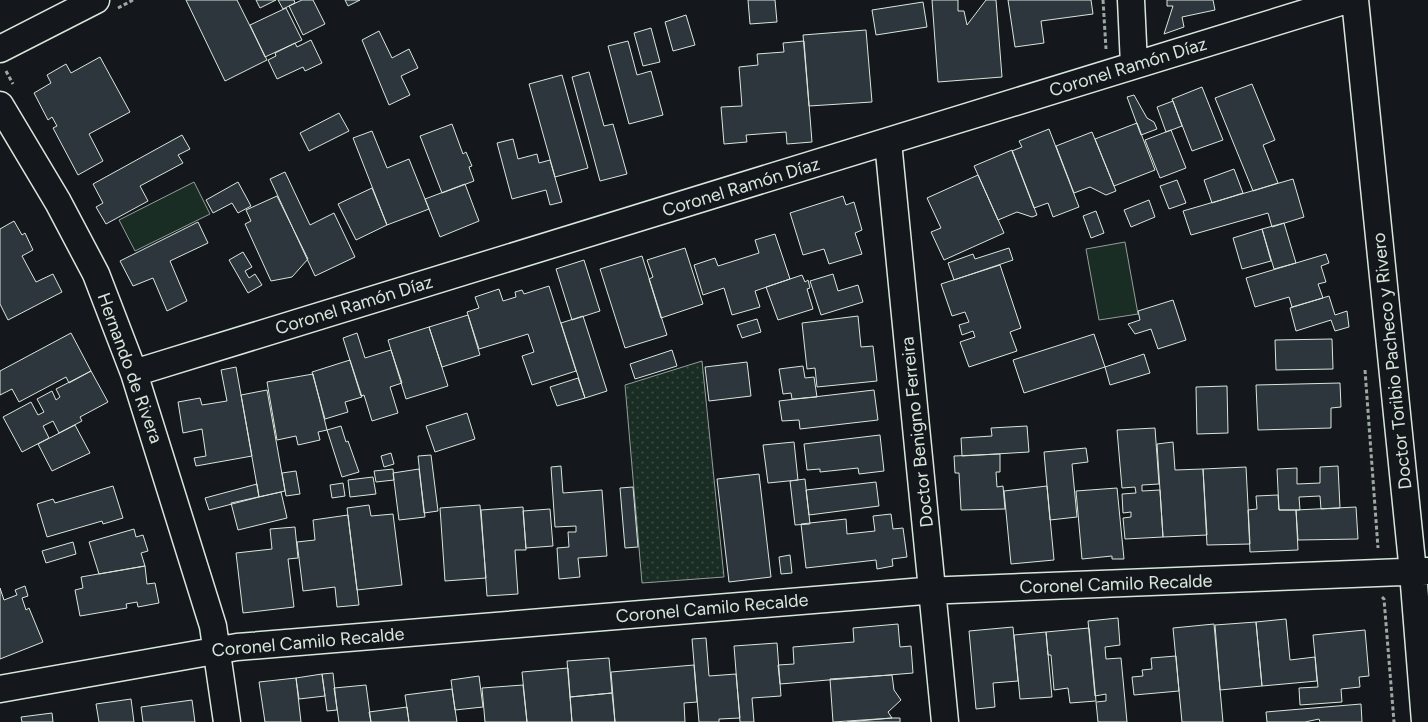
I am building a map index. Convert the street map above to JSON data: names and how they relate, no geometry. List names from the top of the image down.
{
  "streets": {
    "street": [
      "Coronel Ramón Díaz",
      "Doctor Toribio Pacheco y Rivero",
      "Hernando de Rivera",
      "Doctor Benigno Ferreira",
      "Coronel Camilo Recalde"
    ]
  },
  "crossings": [
    ["Coronel Ramón Díaz", "Hernando de Rivera"],
    ["Coronel Ramón Díaz", "Doctor Benigno Ferreira"],
    ["Doctor Toribio Pacheco y Rivero", "Coronel Camilo Recalde"],
    ["Hernando de Rivera", "Coronel Camilo Recalde"],
    ["Doctor Benigno Ferreira", "Coronel Camilo Recalde"]
  ]
}
